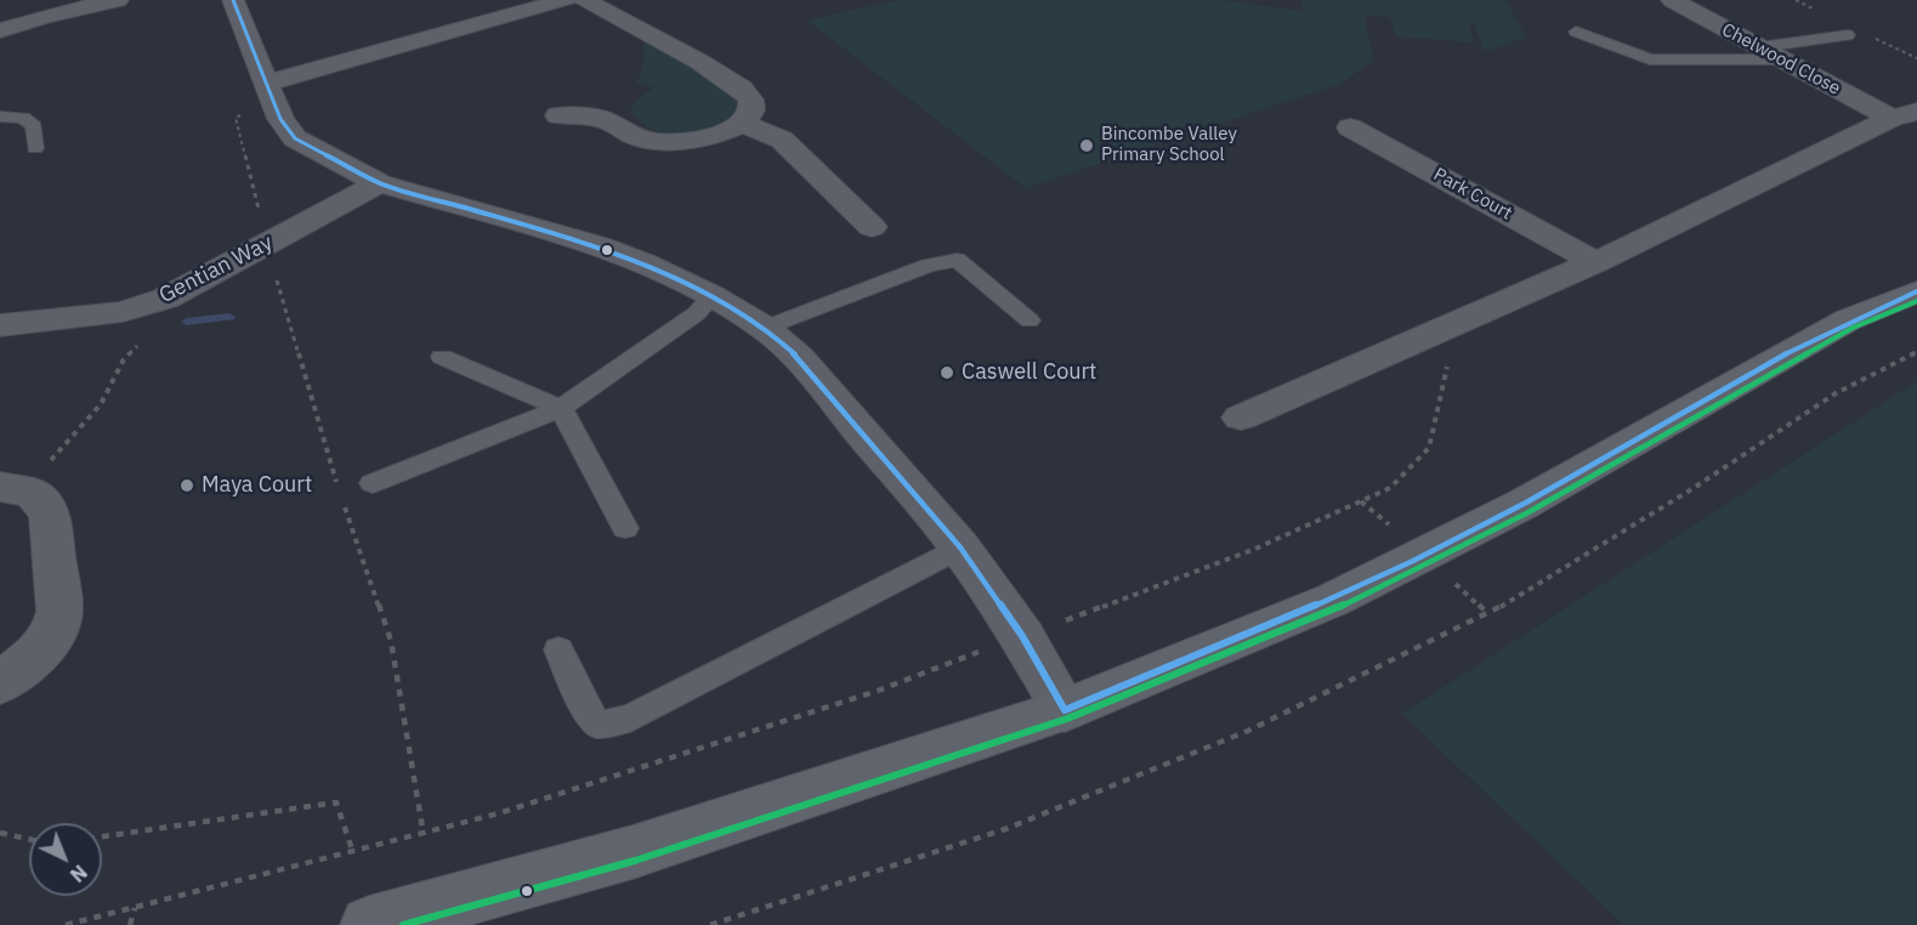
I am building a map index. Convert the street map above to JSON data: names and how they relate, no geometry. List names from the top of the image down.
{
  "streets": {
    "street": ["Chelwood Close", "Park Court", "Gentian Way"]
  },
  "places": ["Bincombe Valley Primary School", "Caswell Court", "Maya Court"],
  "north": "bottom right"
}
